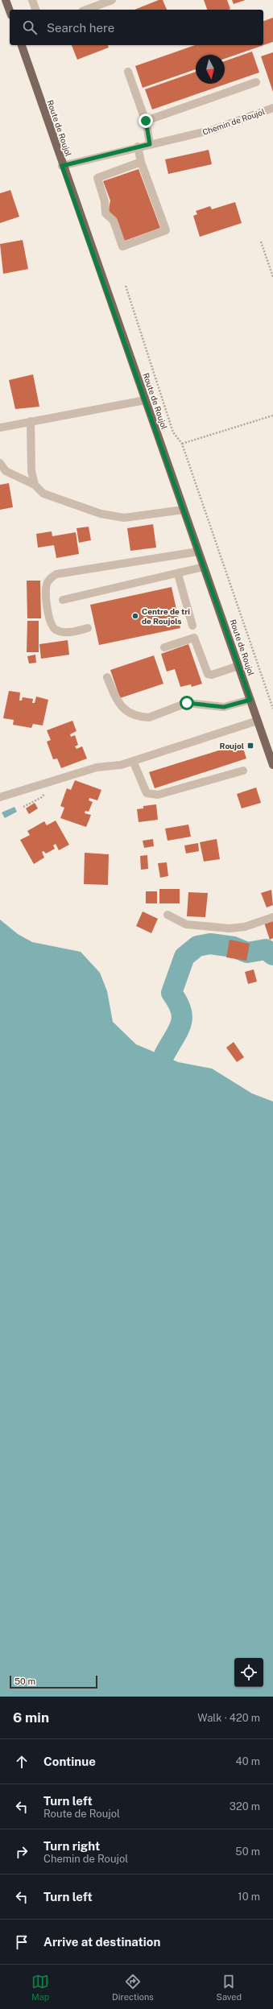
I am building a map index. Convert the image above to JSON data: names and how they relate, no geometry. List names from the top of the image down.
{
  "streets": {
    "main road": ["Route de Roujol"],
    "lane": ["Chemin de Roujol"]
  },
  "crossings": [
    ["Chemin de Roujol", "Route de Roujol"]
  ],
  "places": {
    "other": ["Centre de tri de Roujols"],
    "transit": ["Roujol"]
  },
  "scale_bar": "50 m",
  "north": "bottom",
  "page": {
    "search": "Search here",
    "scale": "50 m",
    "heading": ["6 min", "Walk · 420 m"],
    "list": [
      ["Continue", "40 m"],
      ["Turn left", "Route de Roujol", "320 m"],
      ["Turn right", "Chemin de Roujol", "50 m"],
      ["Turn left", "10 m"],
      "Arrive at destination"
    ],
    "nav": ["Map", "Directions", "Saved"]
  }
}
